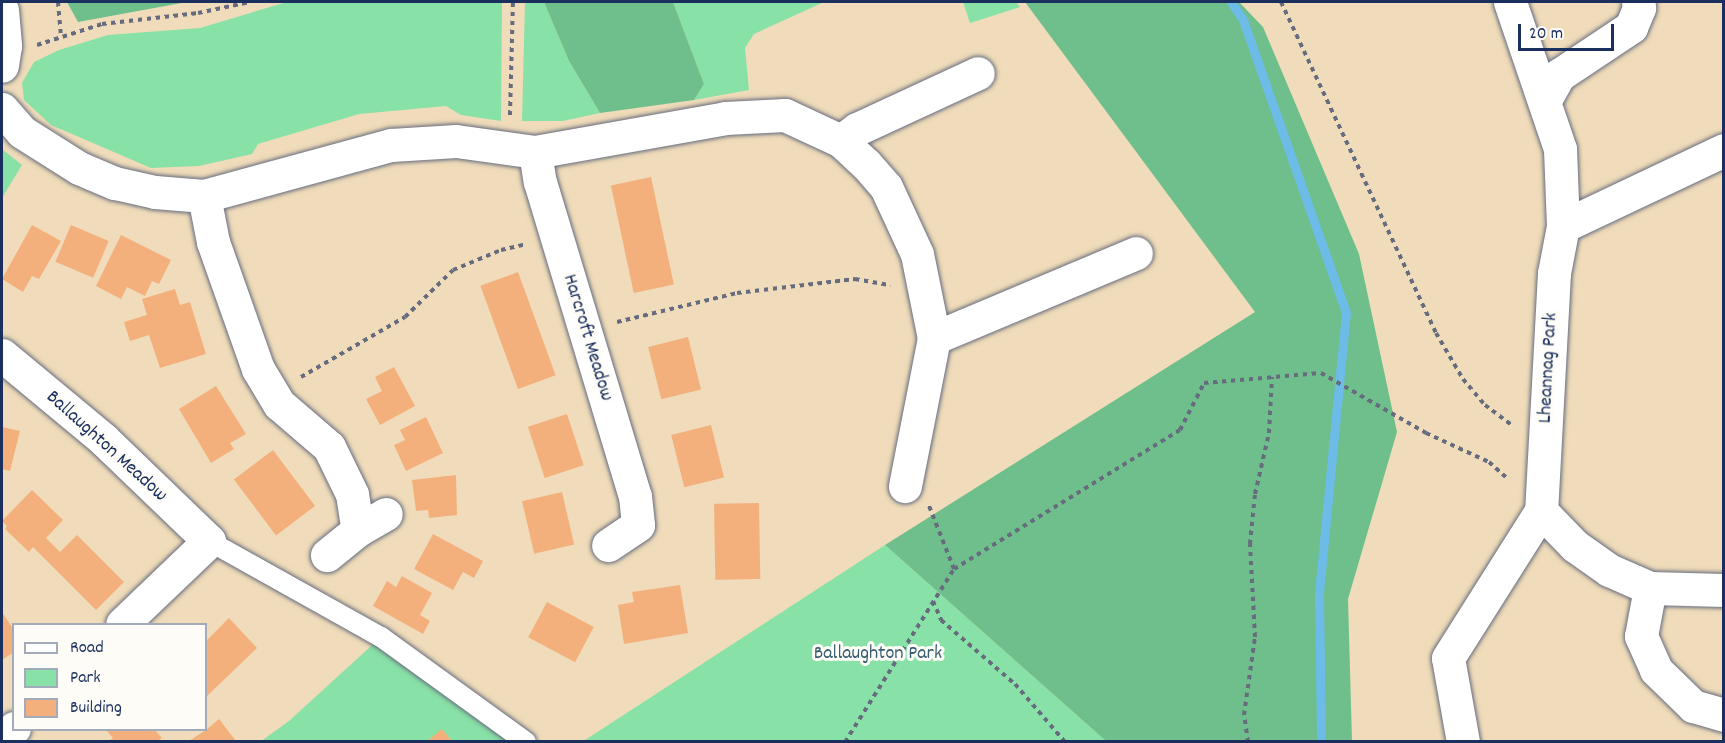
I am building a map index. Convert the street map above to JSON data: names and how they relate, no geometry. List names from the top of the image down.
{
  "streets": {
    "street": ["Harcroft Meadow", "Lheannag Park", "Ballaughton Meadow"]
  },
  "parks": ["Ballaughton Park"],
  "legend": ["Road", "Park", "Building"],
  "scale_bar": "20 m"
}
